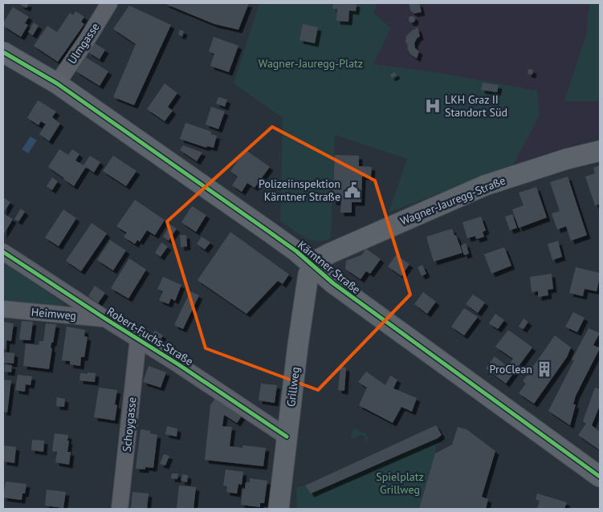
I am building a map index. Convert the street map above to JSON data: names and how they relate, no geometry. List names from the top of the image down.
{
  "streets": {
    "main road": ["Wagner-Jauregg-Straße", "Kärntner Straße", "Grillweg"],
    "street": [
      "Ulmgasse",
      "Heimweg",
      "Robert-Fuchs-Straße",
      "Schoygasse"
    ]
  },
  "crossings": [
    ["Ulmgasse", "Kärntner Straße"],
    ["Wagner-Jauregg-Straße", "Kärntner Straße"],
    ["Wagner-Jauregg-Straße", "Grillweg"],
    ["Kärntner Straße", "Grillweg"],
    ["Heimweg", "Robert-Fuchs-Straße"],
    ["Robert-Fuchs-Straße", "Grillweg"],
    ["Robert-Fuchs-Straße", "Schoygasse"]
  ],
  "parks": ["Wagner-Jauregg-Platz", "Spielplatz Grillweg"],
  "places": {
    "hospital": ["LKH Graz II Standort Süd"],
    "public building": ["Polizeiinspektion Kärntner Straße"],
    "building": ["ProClean"]
  }
}
